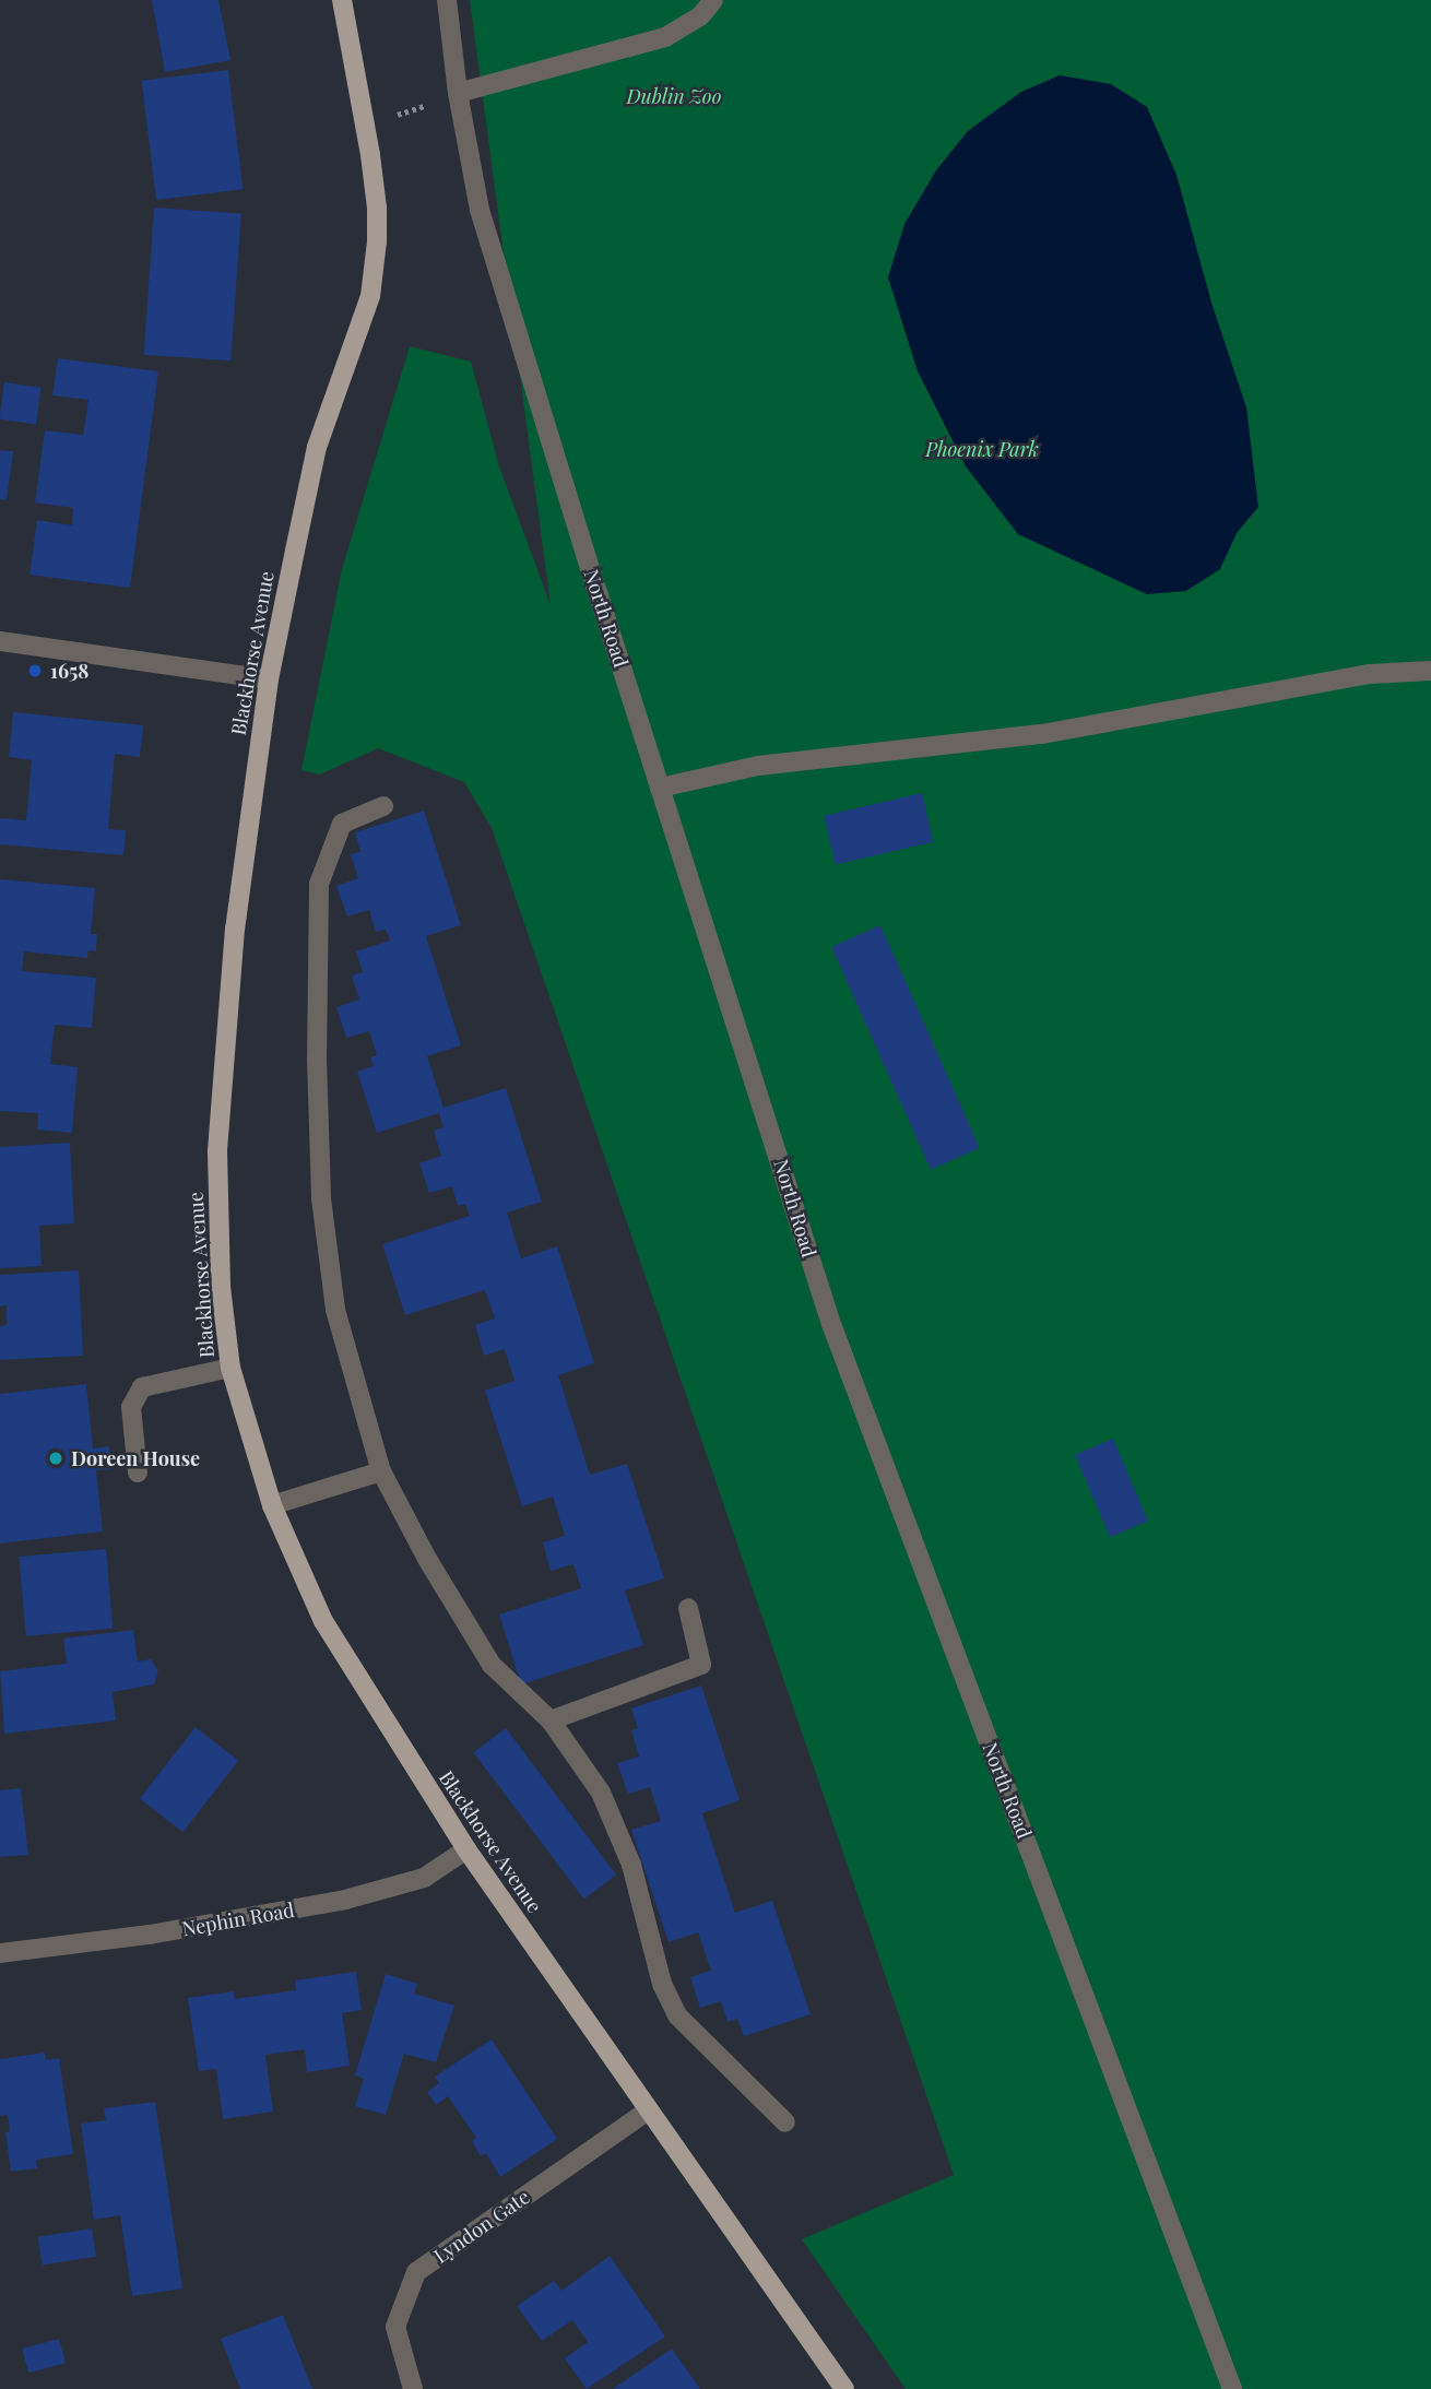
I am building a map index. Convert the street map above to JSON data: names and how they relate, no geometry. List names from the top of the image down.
{
  "streets": {
    "main road": ["Blackhorse Avenue"],
    "street": ["North Road", "Nephin Road", "Lyndon Gate"]
  },
  "crossings": [
    ["Blackhorse Avenue", "Nephin Road"],
    ["Blackhorse Avenue", "Lyndon Gate"]
  ],
  "parks": ["Dublin Zoo", "Phoenix Park"],
  "places": ["1658", "Doreen House"]
}
